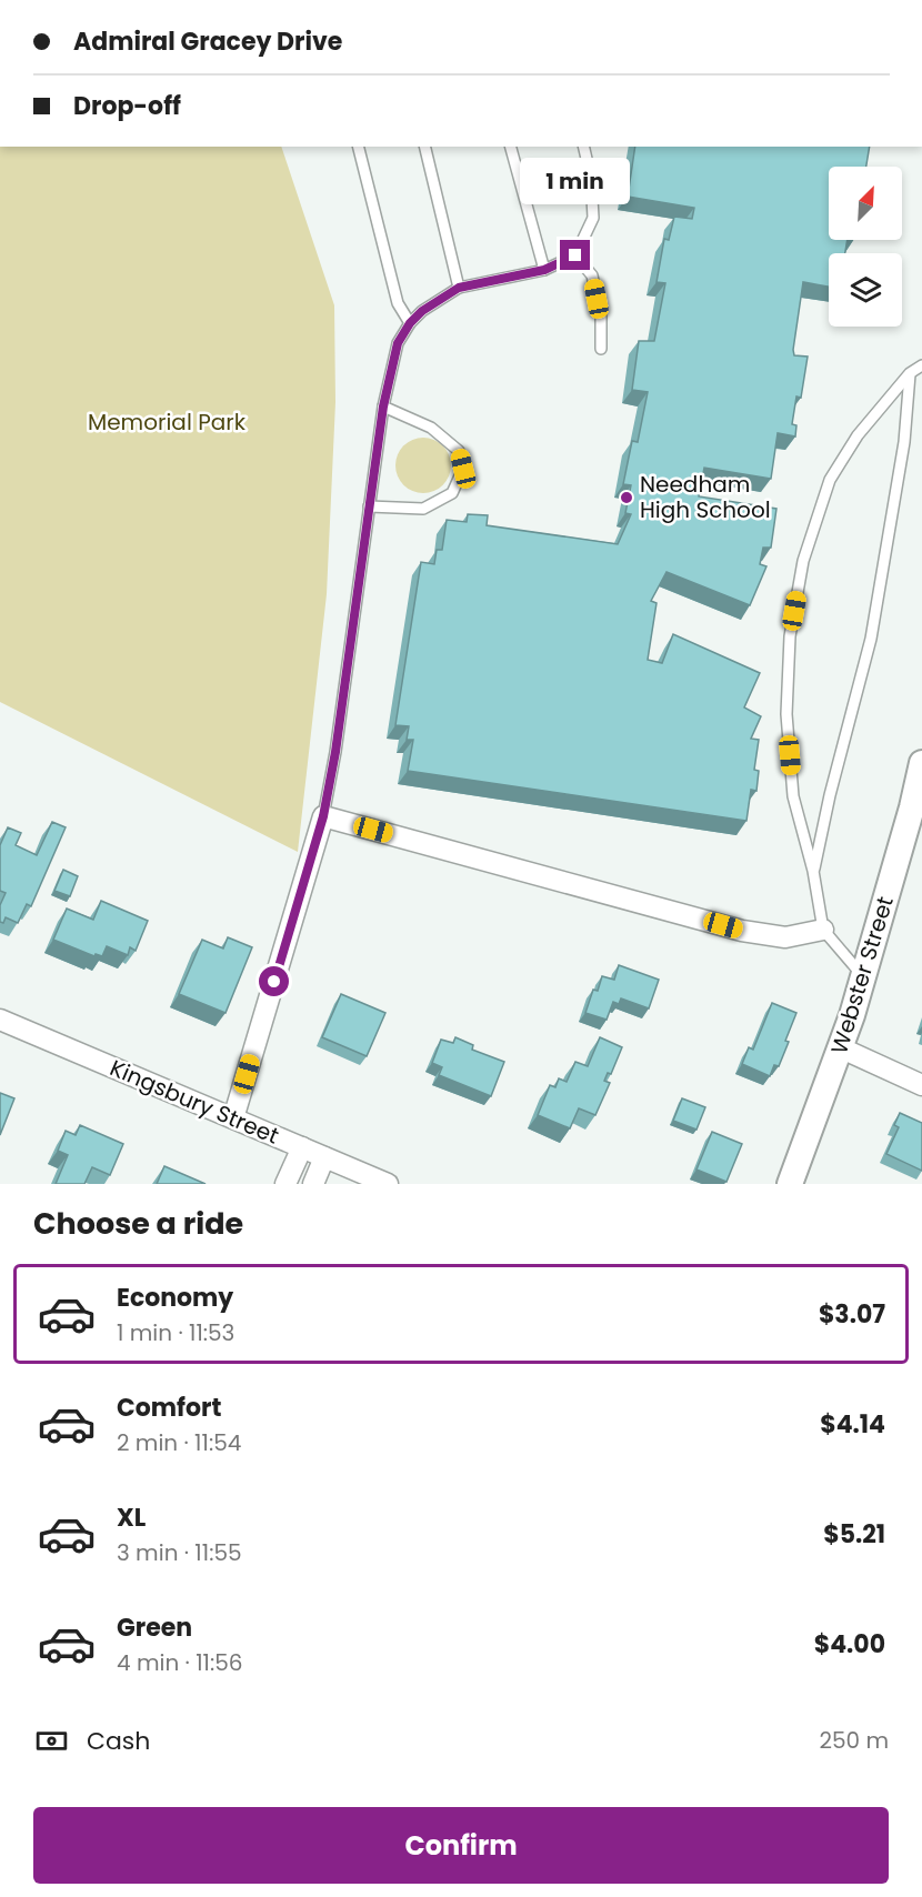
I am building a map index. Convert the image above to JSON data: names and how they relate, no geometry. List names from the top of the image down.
{
  "streets": {
    "street": ["Webster Street", "Kingsbury Street"]
  },
  "parks": ["Memorial Park"],
  "places": ["Needham High School"],
  "north": "top right",
  "page": {
    "banner": ["Admiral Gracey Drive", "Drop-off"],
    "bubble": "1 min",
    "heading": "Choose a ride",
    "list": [
      {
        "name": "Economy",
        "note": "1 min · 11:53",
        "value": "$3.07"
      },
      {
        "name": "Comfort",
        "note": "2 min · 11:54",
        "value": "$4.14"
      },
      {
        "name": "XL",
        "note": "3 min · 11:55",
        "value": "$5.21"
      },
      {
        "name": "Green",
        "note": "4 min · 11:56",
        "value": "$4.00"
      }
    ],
    "pay": ["Cash", "250 m"],
    "buttons": "Confirm"
  }
}
